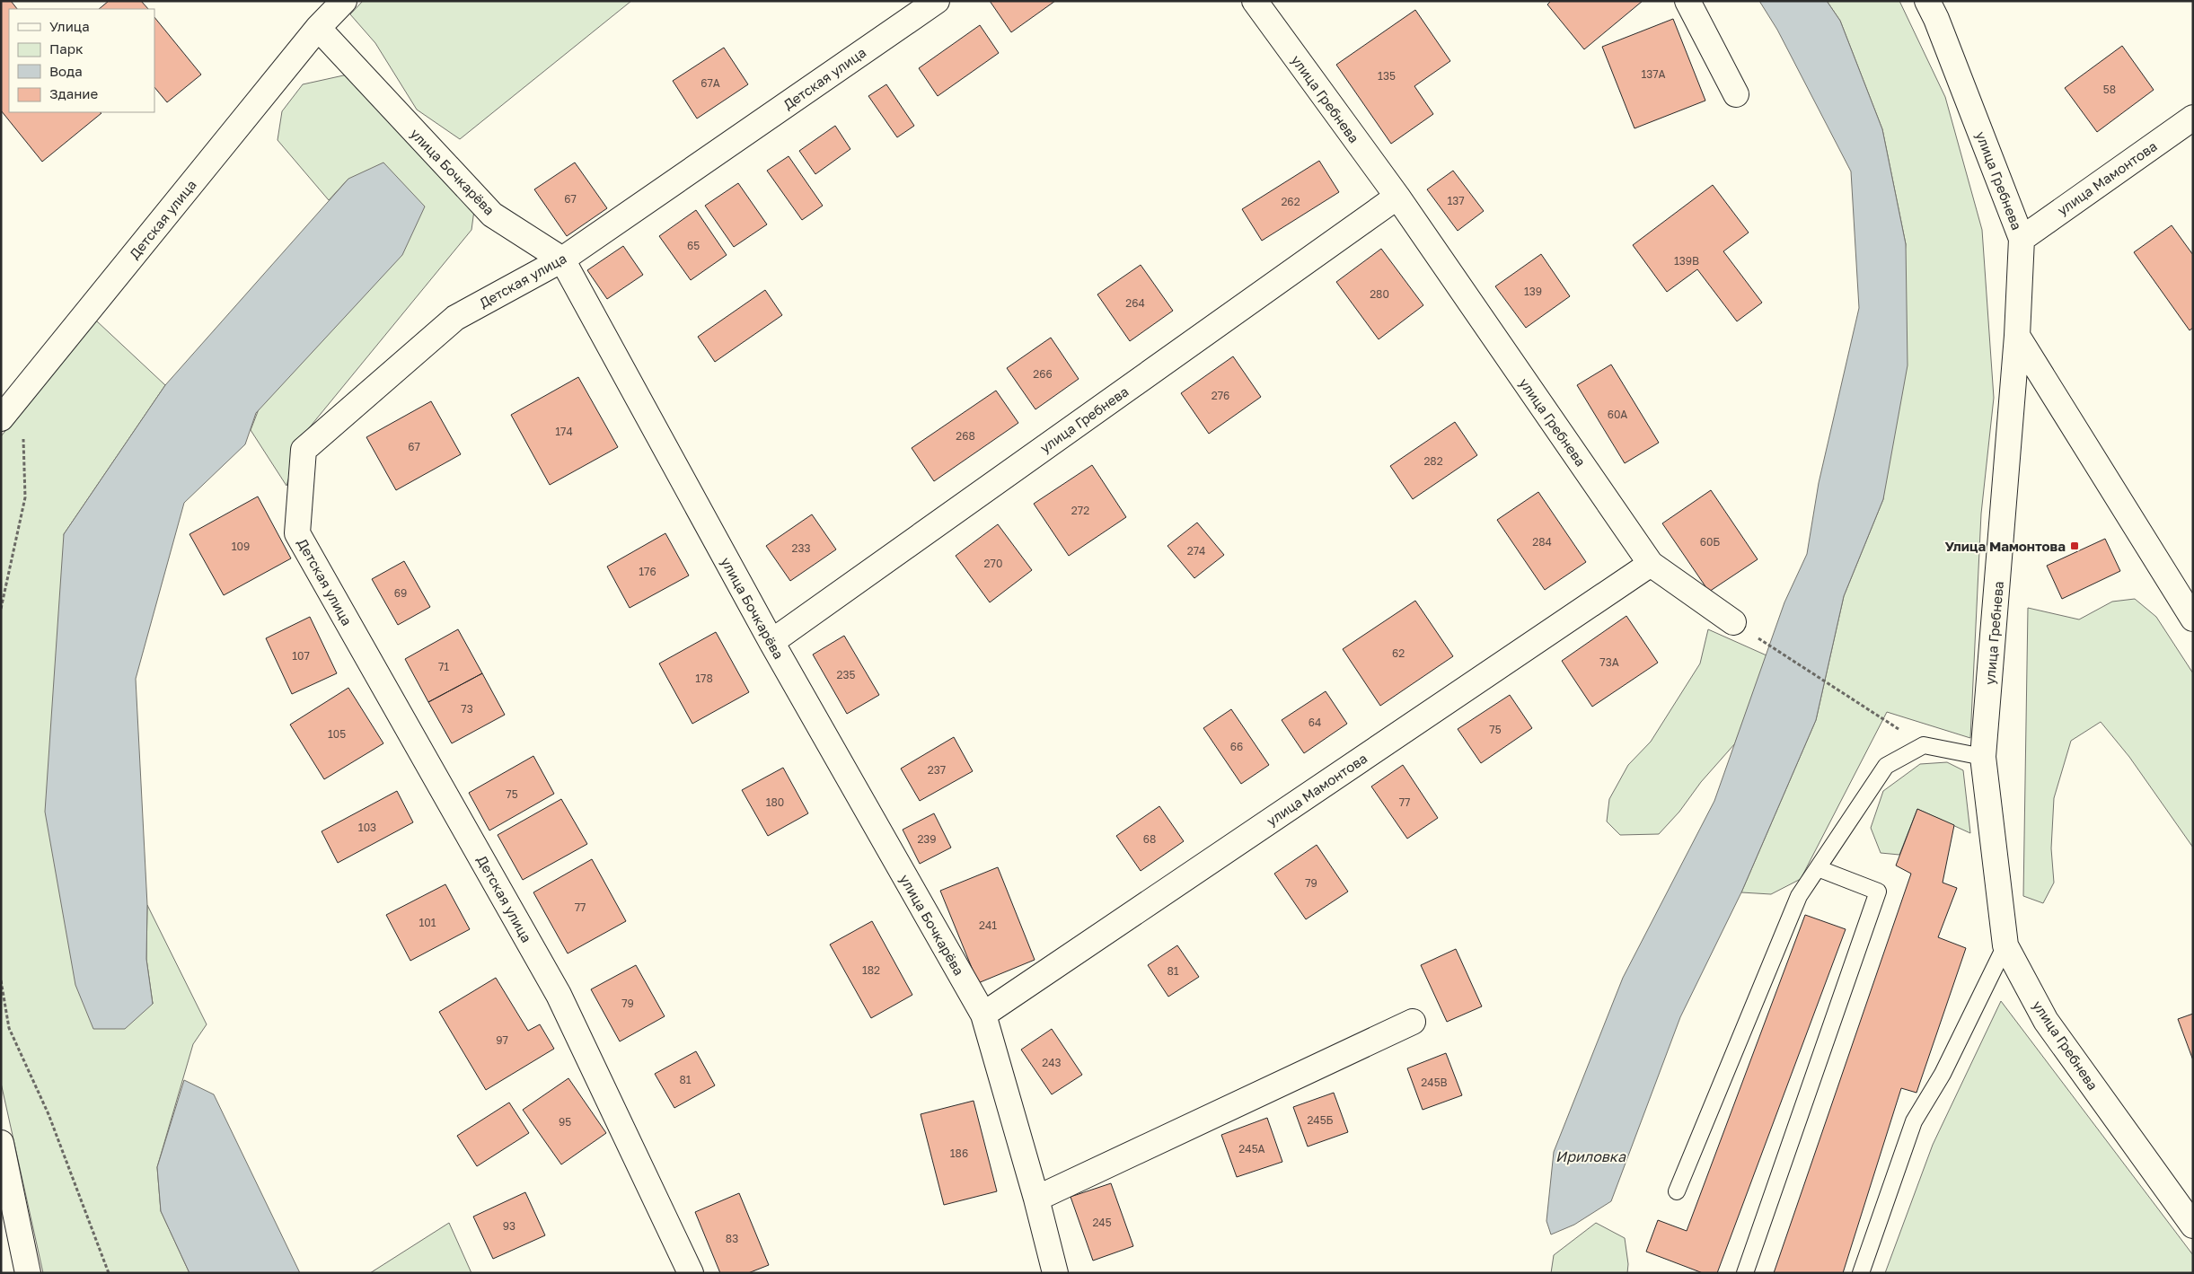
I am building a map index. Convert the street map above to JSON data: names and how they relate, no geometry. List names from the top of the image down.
{
  "streets": {
    "street": [
      "Детская улица",
      "улица Гребнева",
      "улица Бочкарёва",
      "улица Мамонтова"
    ]
  },
  "crossings": [
    ["Детская улица", "улица Бочкарёва"],
    ["улица Гребнева", "улица Бочкарёва"],
    ["улица Гребнева", "улица Мамонтова"],
    ["улица Бочкарёва", "улица Мамонтова"]
  ],
  "water": ["Ириловка"],
  "places": {
    "transit": ["Улица Мамонтова"]
  },
  "house_numbers": [
    "137А",
    "135",
    "67А",
    "58",
    "67",
    "137",
    "262",
    "65",
    "139В",
    "139",
    "280",
    "264",
    "266",
    "276",
    "60А",
    "174",
    "268",
    "67",
    "282",
    "272",
    "284",
    "60Б",
    "109",
    "233",
    "274",
    "270",
    "176",
    "69",
    "62",
    "107",
    "73А",
    "71",
    "235",
    "178",
    "73",
    "64",
    "75",
    "105",
    "66",
    "237",
    "75",
    "180",
    "77",
    "103",
    "239",
    "68",
    "79",
    "77",
    "101",
    "241",
    "182",
    "81",
    "79",
    "97",
    "243",
    "81",
    "245В",
    "245Б",
    "95",
    "245А",
    "186",
    "245",
    "93",
    "83"
  ],
  "legend": [
    "Улица",
    "Парк",
    "Вода",
    "Здание"
  ]
}
